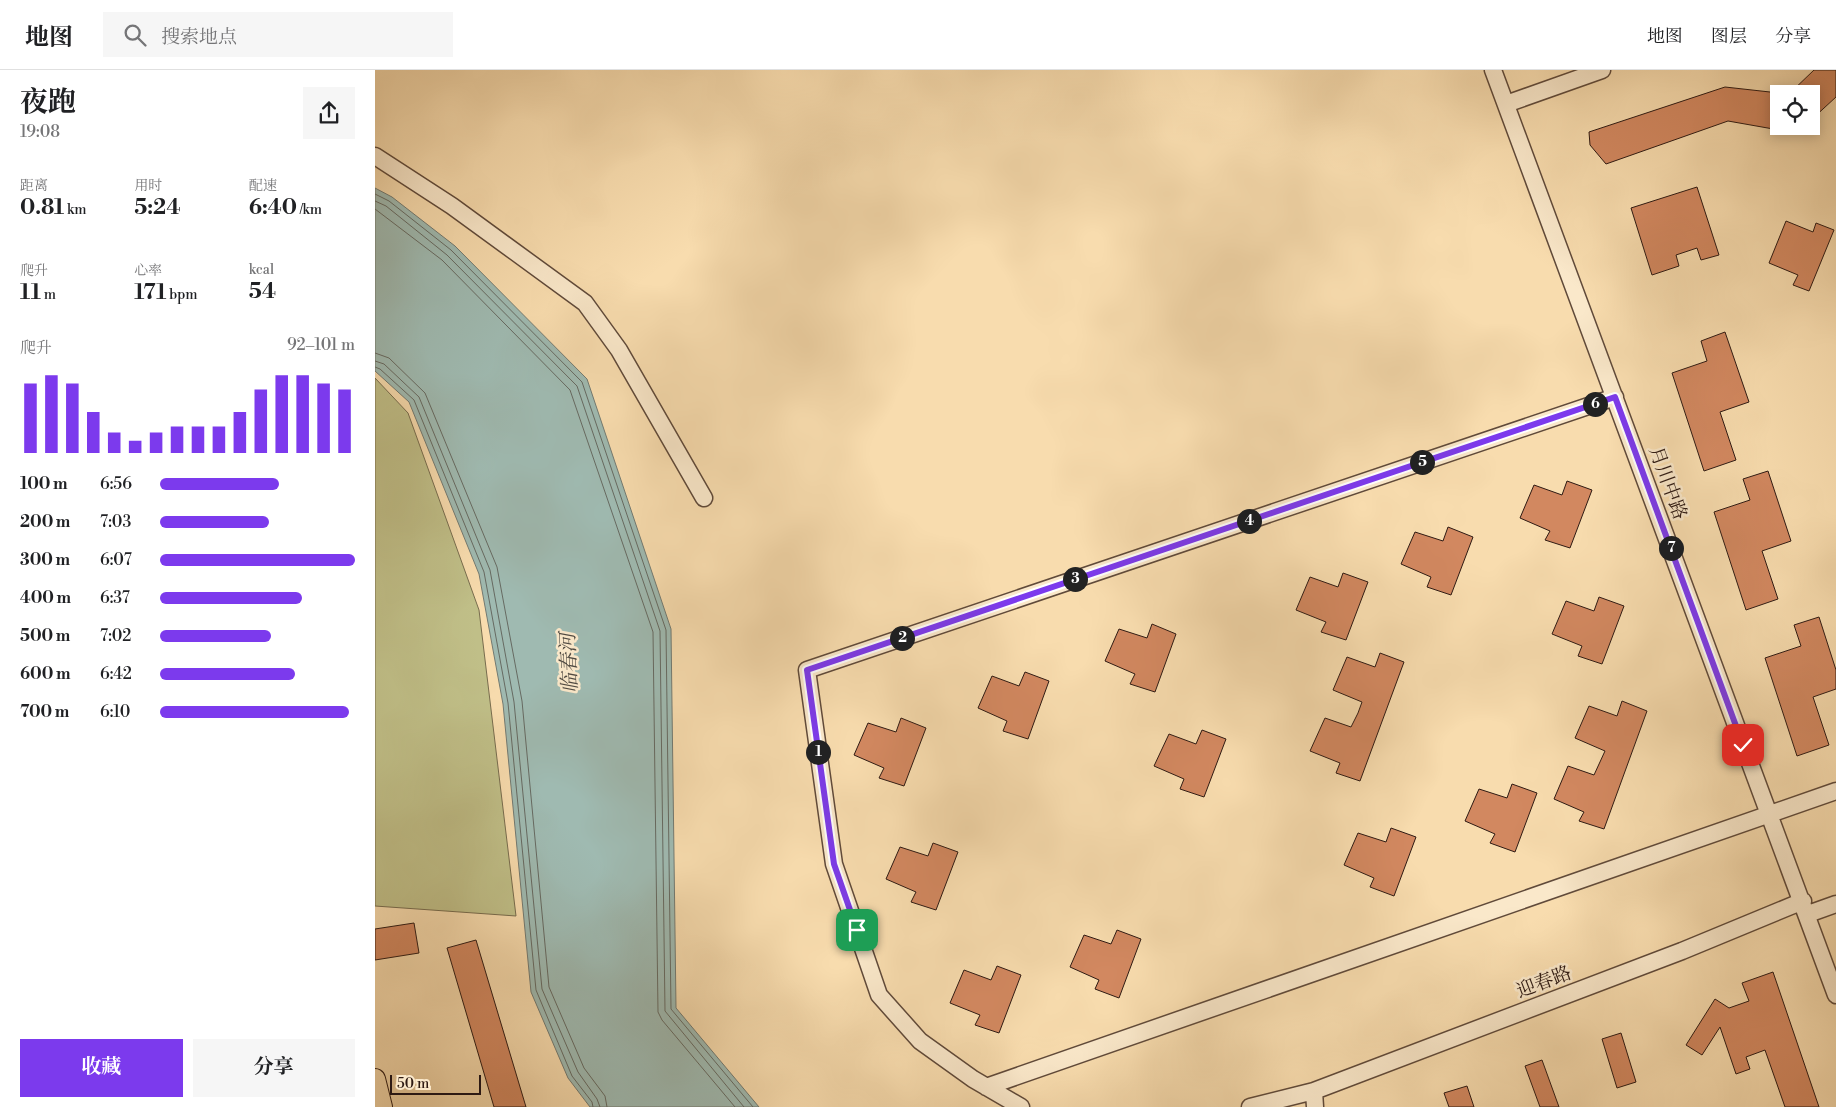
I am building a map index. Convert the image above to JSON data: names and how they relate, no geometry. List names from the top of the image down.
{
  "streets": {
    "street": ["月川中路", "迎春路"]
  },
  "crossings": [
    ["月川中路", "迎春路"]
  ],
  "water": ["临春河"],
  "scale_bar": "50 m",
  "page": {
    "header": "地图",
    "search": "搜索地点",
    "nav": ["地图", "图层", "分享"],
    "heading": ["夜跑", "19:08"],
    "stats": [
      ["距离", "0.81 km"],
      ["用时", "5:24"],
      ["配速", "6:40 /km"],
      ["爬升", "11 m"],
      ["心率", "171 bpm"],
      ["kcal", "54"]
    ],
    "chart": ["爬升", "92–101 m"],
    "pins": [
      "6",
      "5",
      "4",
      "7",
      "3",
      "2",
      "1"
    ],
    "list": [
      {
        "name": "100 m",
        "note": "6:56"
      },
      {
        "name": "200 m",
        "note": "7:03"
      },
      {
        "name": "300 m",
        "note": "6:07"
      },
      {
        "name": "400 m",
        "note": "6:37"
      },
      {
        "name": "500 m",
        "note": "7:02"
      },
      {
        "name": "600 m",
        "note": "6:42"
      },
      {
        "name": "700 m",
        "note": "6:10"
      }
    ],
    "buttons": ["收藏", "分享"],
    "scale": "50 m"
  }
}
